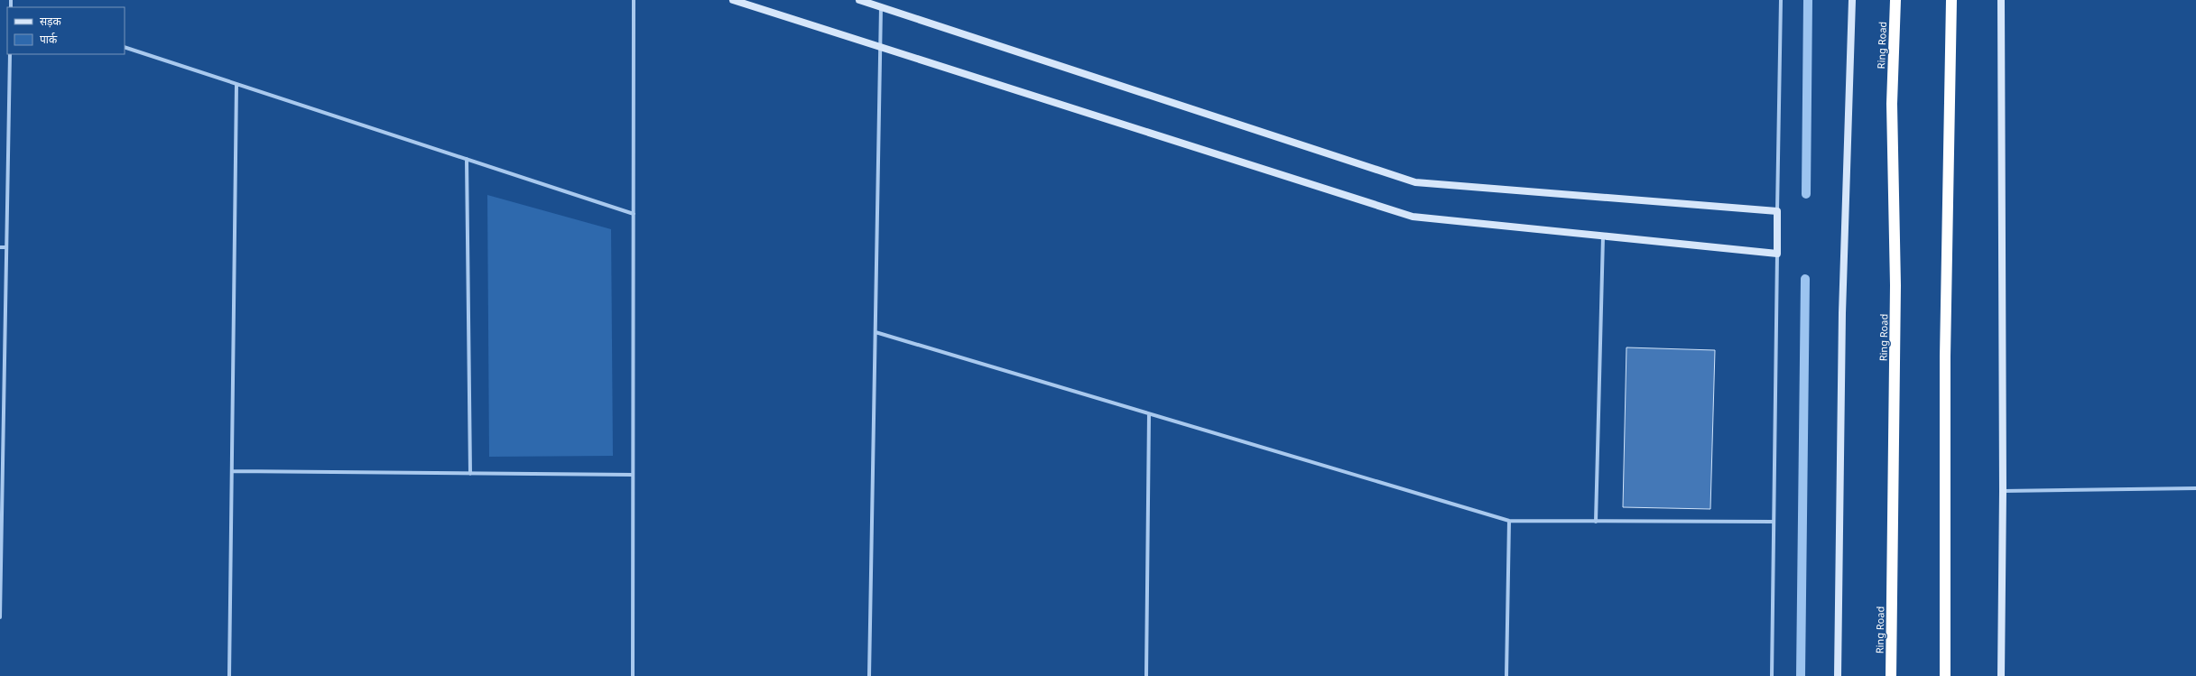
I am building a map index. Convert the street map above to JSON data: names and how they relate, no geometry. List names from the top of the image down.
{
  "streets": {
    "highway": ["Ring Road"]
  },
  "legend": ["सड़क", "पार्क"]
}
